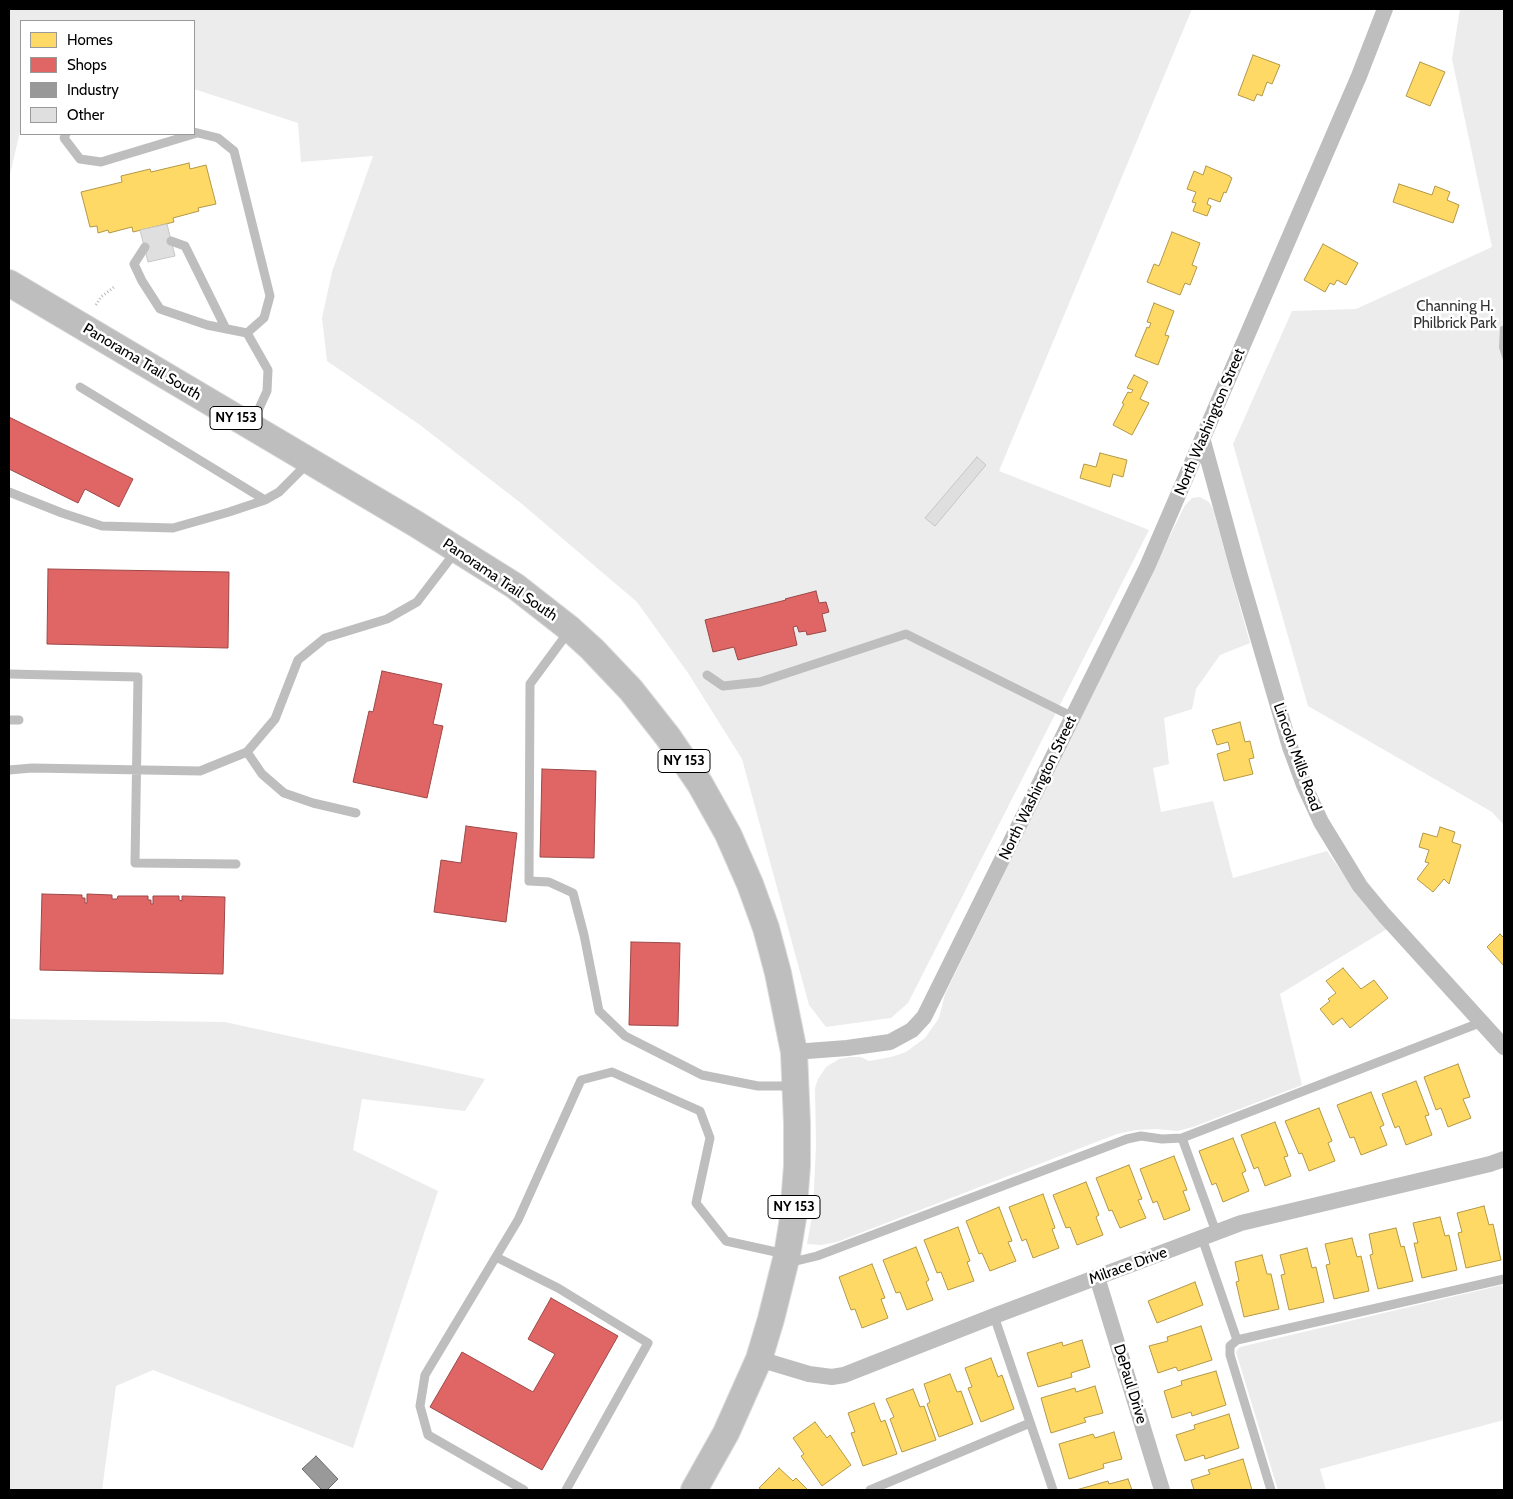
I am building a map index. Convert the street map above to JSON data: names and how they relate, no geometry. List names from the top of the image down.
{
  "streets": {
    "main road": ["Panorama Trail South", "NY 153"],
    "street": [
      "North Washington Street",
      "Lincoln Mills Road",
      "Milrace Drive",
      "DePaul Drive"
    ]
  },
  "crossings": [
    ["Panorama Trail South", "NY 153"],
    ["Panorama Trail South", "North Washington Street"],
    ["NY 153", "North Washington Street"],
    ["NY 153", "Milrace Drive"],
    ["North Washington Street", "Lincoln Mills Road"],
    ["Milrace Drive", "DePaul Drive"]
  ],
  "parks": ["Channing H. Philbrick Park"],
  "legend": [
    "Homes",
    "Shops",
    "Industry",
    "Other"
  ]
}
